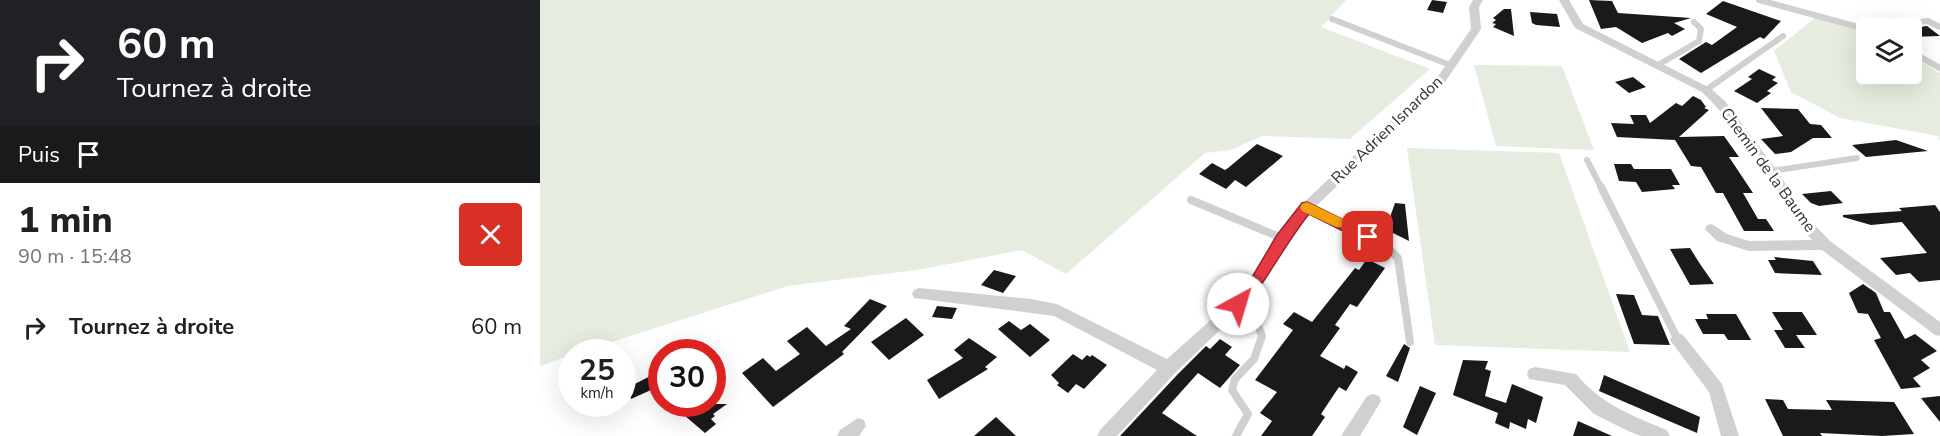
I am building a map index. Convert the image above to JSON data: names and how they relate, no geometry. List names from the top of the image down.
{
  "streets": {
    "street": ["Rue Adrien Isnardon", "Chemin de la Baume"]
  },
  "page": {
    "turn": ["60 m", "Tournez à droite"],
    "then": "Puis",
    "heading": ["1 min", "90 m · 15:48"],
    "list": [
      {
        "name": "Tournez à droite",
        "value": "60 m"
      }
    ],
    "speed": "25 km/h",
    "limit": "30"
  }
}
